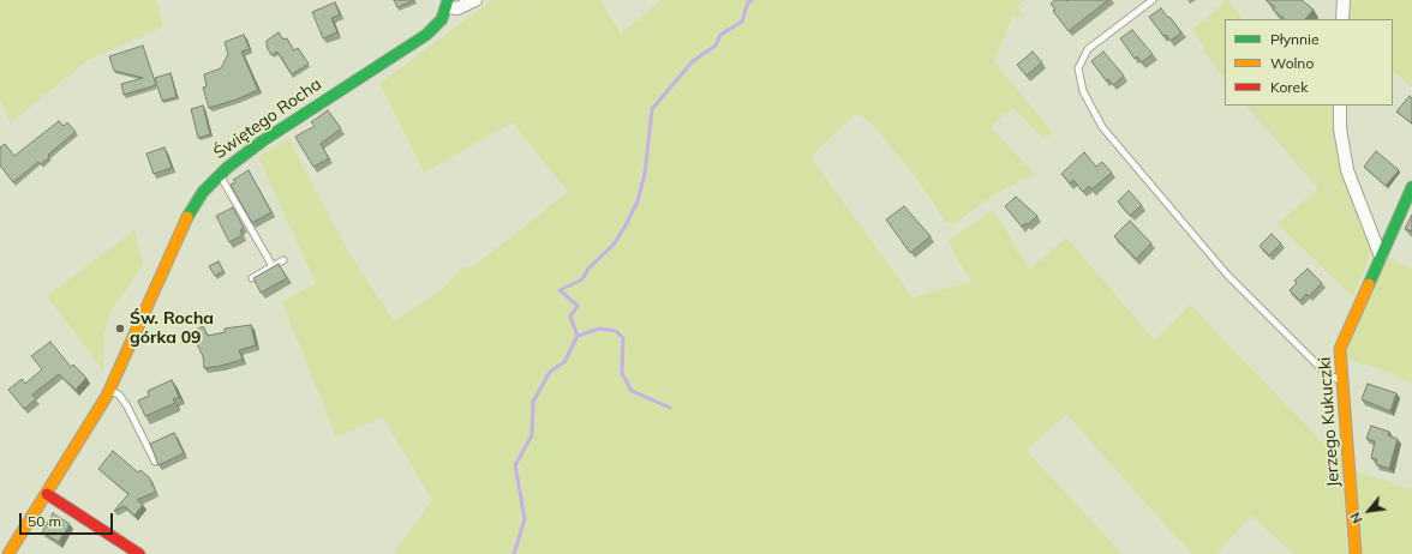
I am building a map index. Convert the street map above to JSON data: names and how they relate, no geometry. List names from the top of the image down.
{
  "streets": {
    "street": ["Świętego Rocha", "Jerzego Kukuczki"]
  },
  "places": ["Św. Rocha górka 09"],
  "legend": ["Płynnie", "Wolno", "Korek"],
  "scale_bar": "50 m",
  "north": "bottom left"
}
